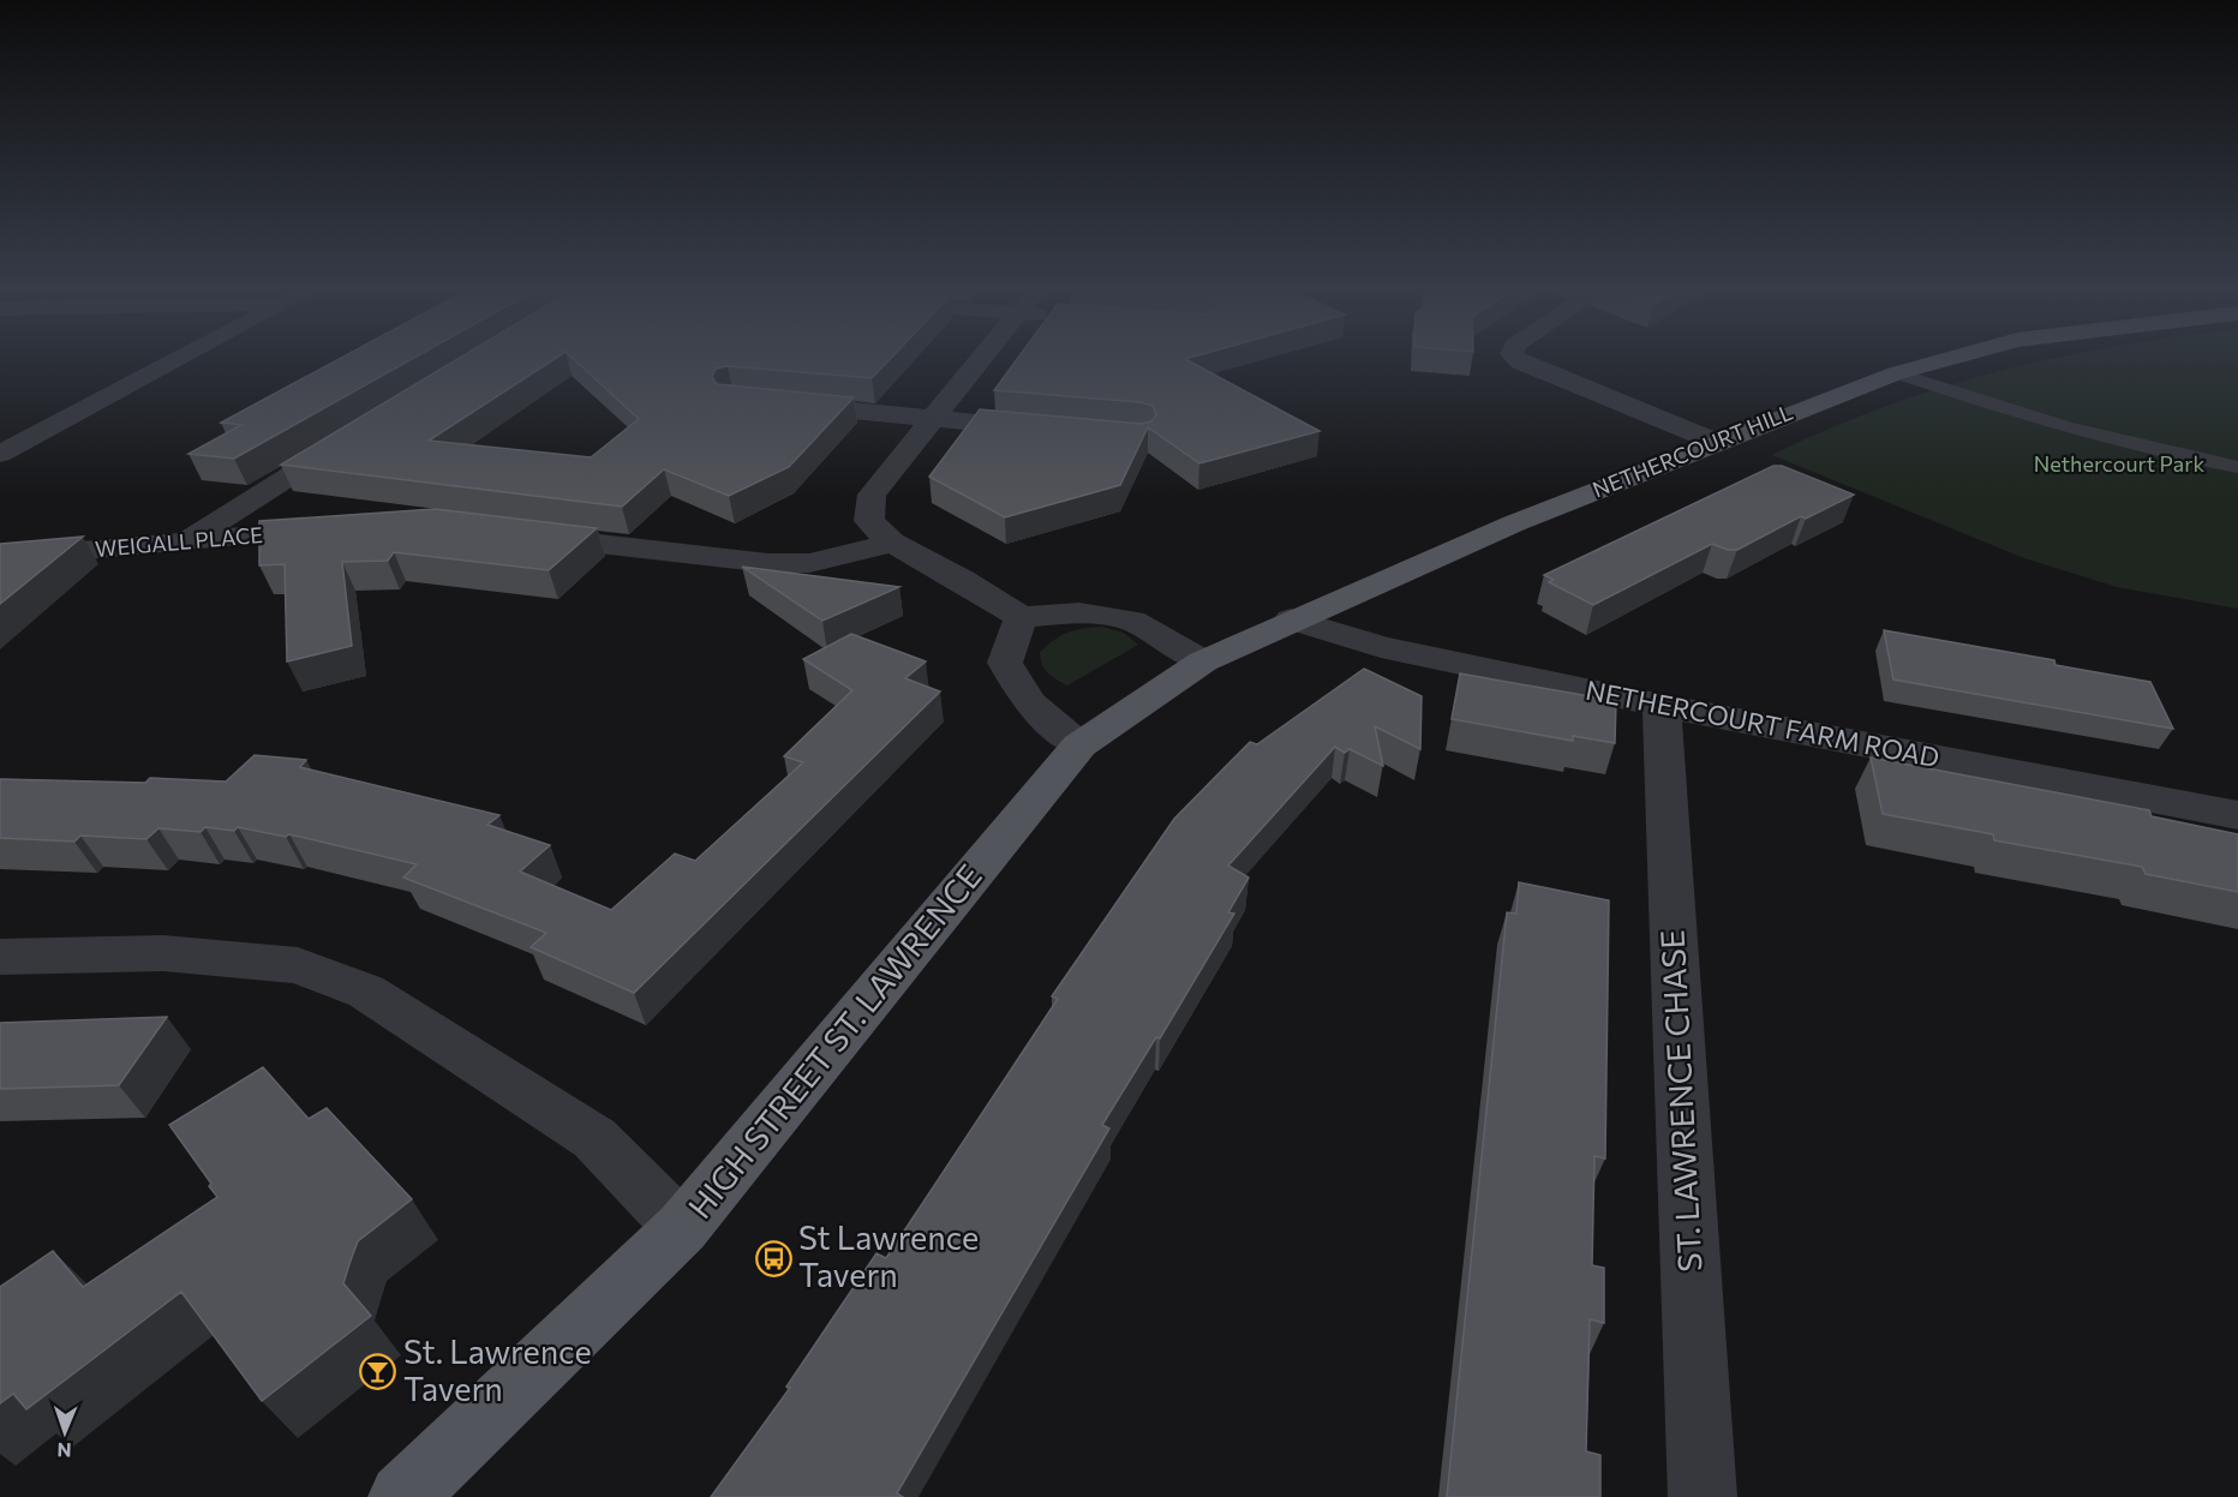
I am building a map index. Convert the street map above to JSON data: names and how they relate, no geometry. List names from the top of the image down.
{
  "streets": {
    "main road": ["NETHERCOURT HILL", "HIGH STREET ST. LAWRENCE"],
    "street": ["WEIGALL PLACE", "NETHERCOURT FARM ROAD", "ST. LAWRENCE CHASE"]
  },
  "crossings": [
    ["NETHERCOURT HILL", "NETHERCOURT FARM ROAD"],
    ["NETHERCOURT HILL", "HIGH STREET ST. LAWRENCE"],
    ["NETHERCOURT FARM ROAD", "HIGH STREET ST. LAWRENCE"],
    ["NETHERCOURT FARM ROAD", "ST. LAWRENCE CHASE"]
  ],
  "parks": ["Nethercourt Park"],
  "places": {
    "bus stop": ["St Lawrence Tavern"],
    "bar": ["St. Lawrence Tavern"]
  },
  "north": "bottom"
}
